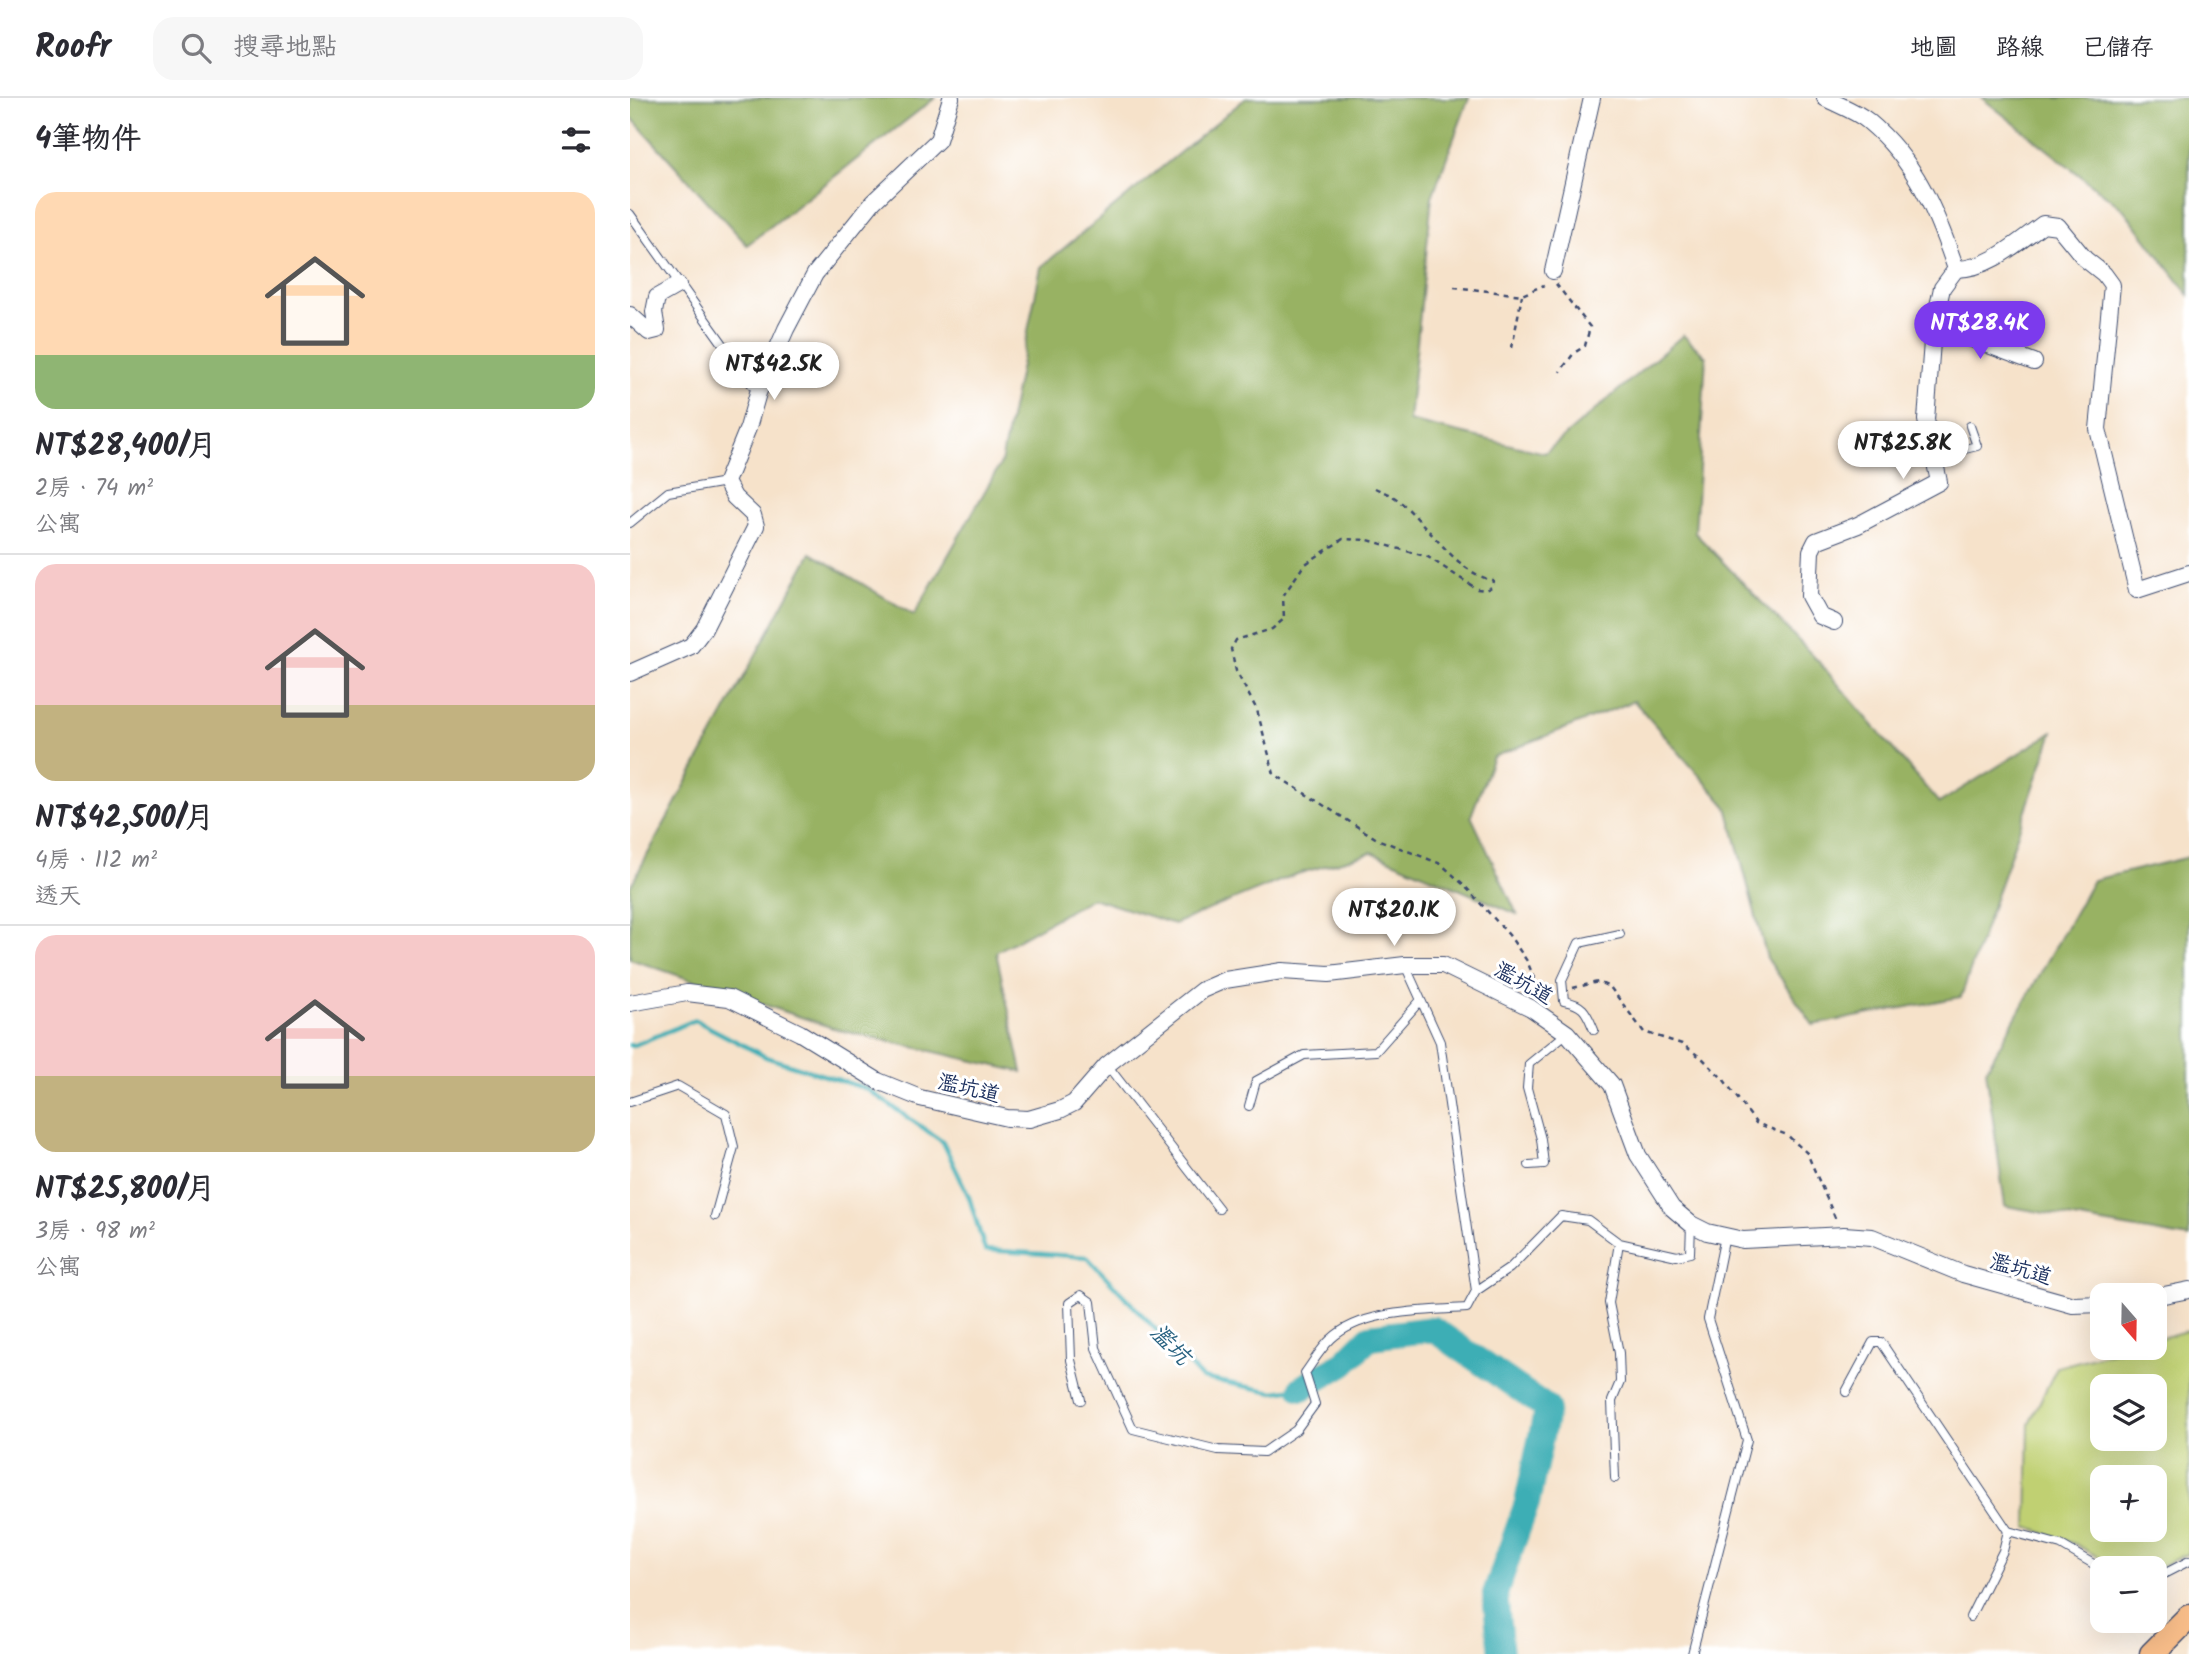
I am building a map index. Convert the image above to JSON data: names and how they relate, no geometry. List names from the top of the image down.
{
  "streets": {
    "street": ["濫坑道"]
  },
  "water": ["濫坑"],
  "north": "bottom",
  "page": {
    "header": "Roofr",
    "search": "搜尋地點",
    "nav": ["地圖", "路線", "已儲存"],
    "heading": "4筆物件",
    "list": [
      {
        "name": "NT$28,400/月",
        "note": "2房 · 74 m² · 公寓"
      },
      {
        "name": "NT$42,500/月",
        "note": "4房 · 112 m² · 透天"
      },
      {
        "name": "NT$25,800/月",
        "note": "3房 · 98 m² · 公寓"
      }
    ],
    "price": [
      "NT$28.4K",
      "NT$42.5K",
      "NT$25.8K",
      "NT$20.1K"
    ],
    "map_buttons": ["+", "−"]
  }
}
